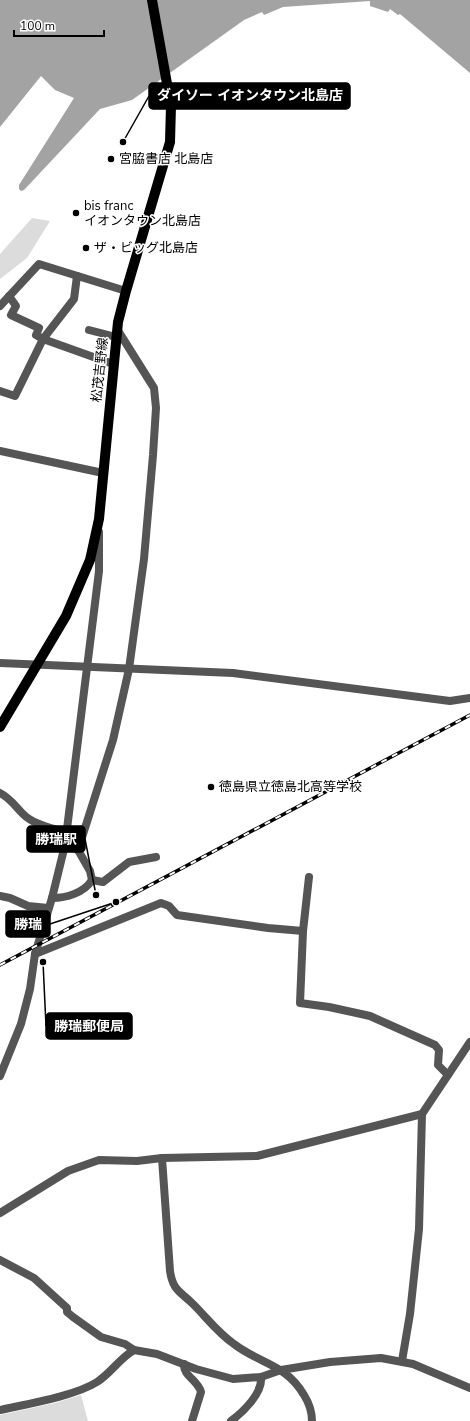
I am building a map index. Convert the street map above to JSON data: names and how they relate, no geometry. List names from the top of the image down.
{
  "streets": {
    "main road": ["松茂吉野線"]
  },
  "places": [
    "ダイソー イオンタウン北島店",
    "宮脇書店 北島店",
    "bis franc イオンタウン北島店",
    "ザ・ビッグ北島店",
    "徳島県立徳島北高等学校",
    "勝瑞駅",
    "勝瑞",
    "勝瑞郵便局"
  ],
  "scale_bar": "100 m"
}
